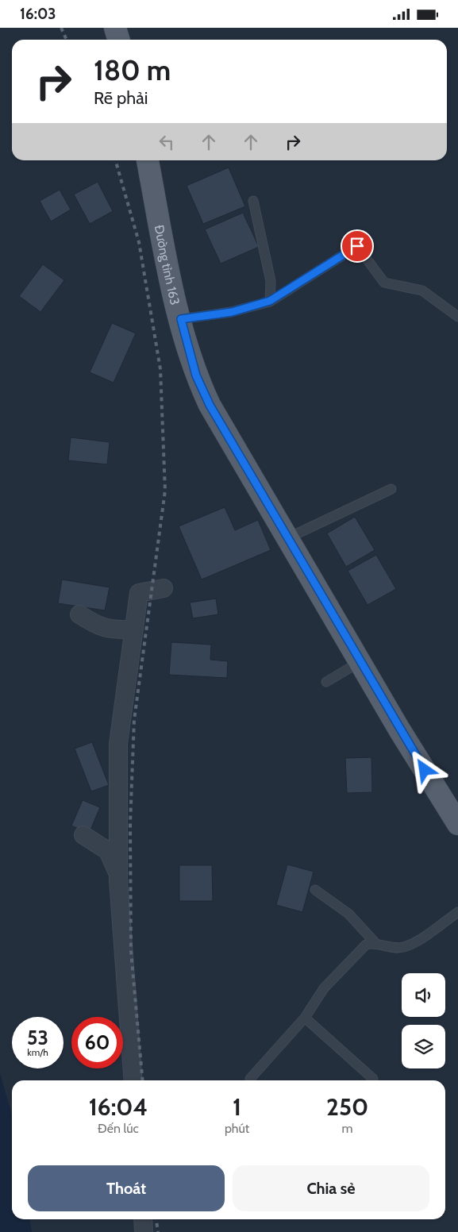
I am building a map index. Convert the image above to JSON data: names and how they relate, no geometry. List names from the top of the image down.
{
  "streets": {
    "main road": ["Đường tỉnh 163"]
  },
  "page": {
    "status": "16:03",
    "turn": ["180 m", "Rẽ phải"],
    "speed": "53 km/h",
    "limit": "60",
    "eta": [
      "16:04",
      "Đến lúc",
      "1",
      "phút",
      "250",
      "m"
    ],
    "buttons": ["Thoát", "Chia sẻ"]
  }
}
